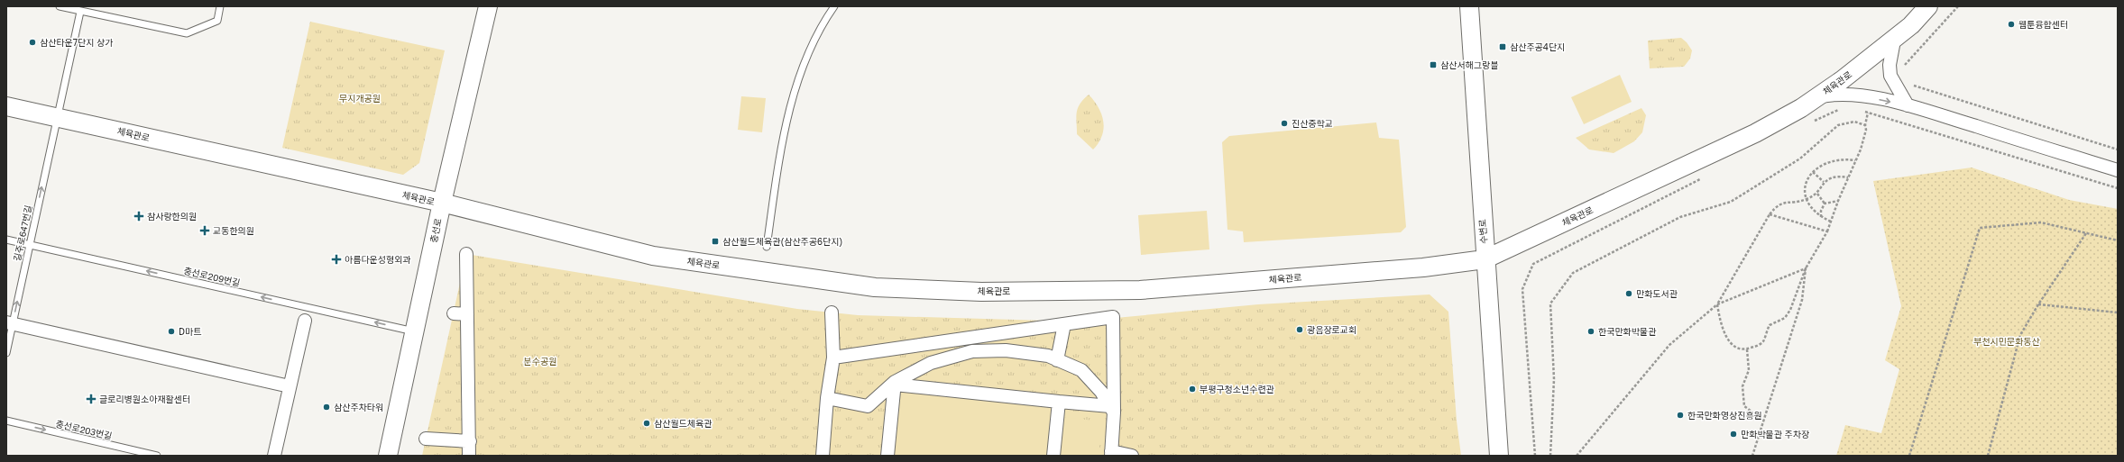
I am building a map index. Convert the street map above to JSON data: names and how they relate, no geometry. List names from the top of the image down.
{
  "streets": {
    "street": ["체육관로", "충선로", "수변로"],
    "lane": ["길주로647번길", "충선로209번길", "충선로203번길"]
  },
  "crossings": [
    ["체육관로", "충선로"],
    ["체육관로", "수변로"],
    ["체육관로", "길주로647번길"],
    ["충선로", "충선로209번길"],
    ["길주로647번길", "충선로209번길"]
  ],
  "one_way": ["길주로647번길", "충선로209번길", "충선로203번길"],
  "parks": ["무지개공원", "부천시민문화동산", "분수공원"],
  "places": {
    "other": [
      "웹툰융합센터",
      "삼산타운7단지 상가",
      "진산중학교",
      "만화도서관",
      "광음장로교회",
      "D마트",
      "한국만화박물관",
      "부평구청소년수련관",
      "삼산주차타워",
      "한국만화영상진흥원",
      "삼산월드체육관",
      "만화박물관 주차장"
    ],
    "transit": ["삼산주공4단지", "삼산서해그랑블", "삼산월드체육관(삼산주공6단지)"],
    "health": [
      "참사랑한의원",
      "교동한의원",
      "아름다운성형외과",
      "글로리병원소아재활센터"
    ]
  }
}
